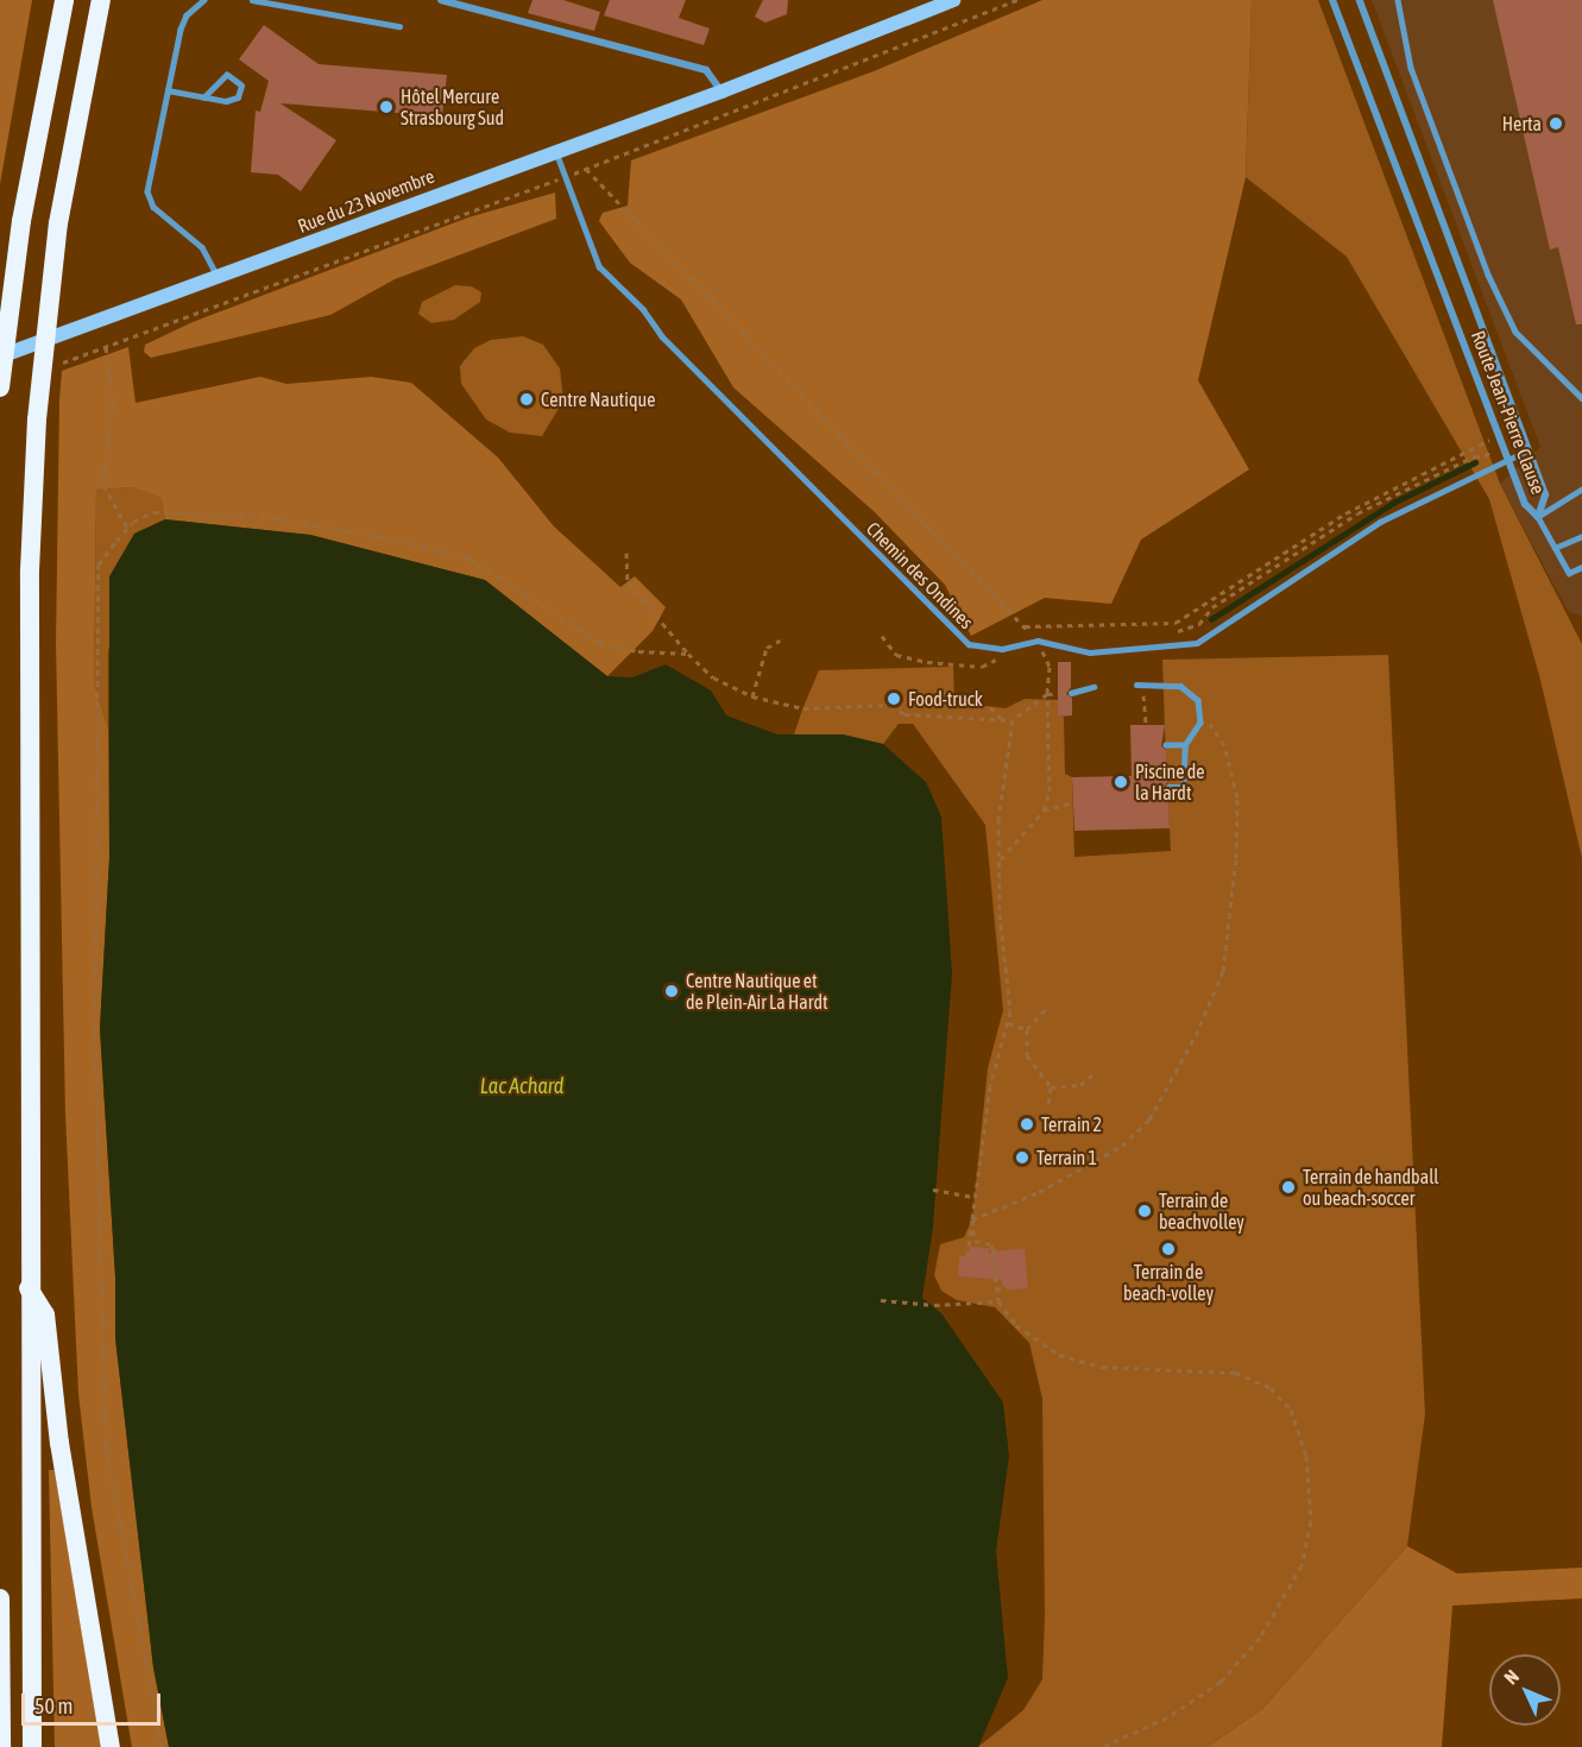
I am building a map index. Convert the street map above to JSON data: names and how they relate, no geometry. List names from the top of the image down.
{
  "streets": {
    "main road": ["Rue du 23 Novembre"],
    "street": ["Route Jean-Pierre Clause"],
    "lane": ["Chemin des Ondines"]
  },
  "crossings": [
    ["Rue du 23 Novembre", "Chemin des Ondines"],
    ["Route Jean-Pierre Clause", "Chemin des Ondines"]
  ],
  "water": ["Lac Achard"],
  "places": [
    "Hôtel Mercure Strasbourg Sud",
    "Herta",
    "Centre Nautique",
    "Food-truck",
    "Piscine de la Hardt",
    "Centre Nautique et de Plein-Air La Hardt",
    "Terrain 2",
    "Terrain 1",
    "Terrain de handball ou beach-soccer",
    "Terrain de beachvolley",
    "Terrain de beach-volley"
  ],
  "scale_bar": "50 m",
  "north": "top left"
}
